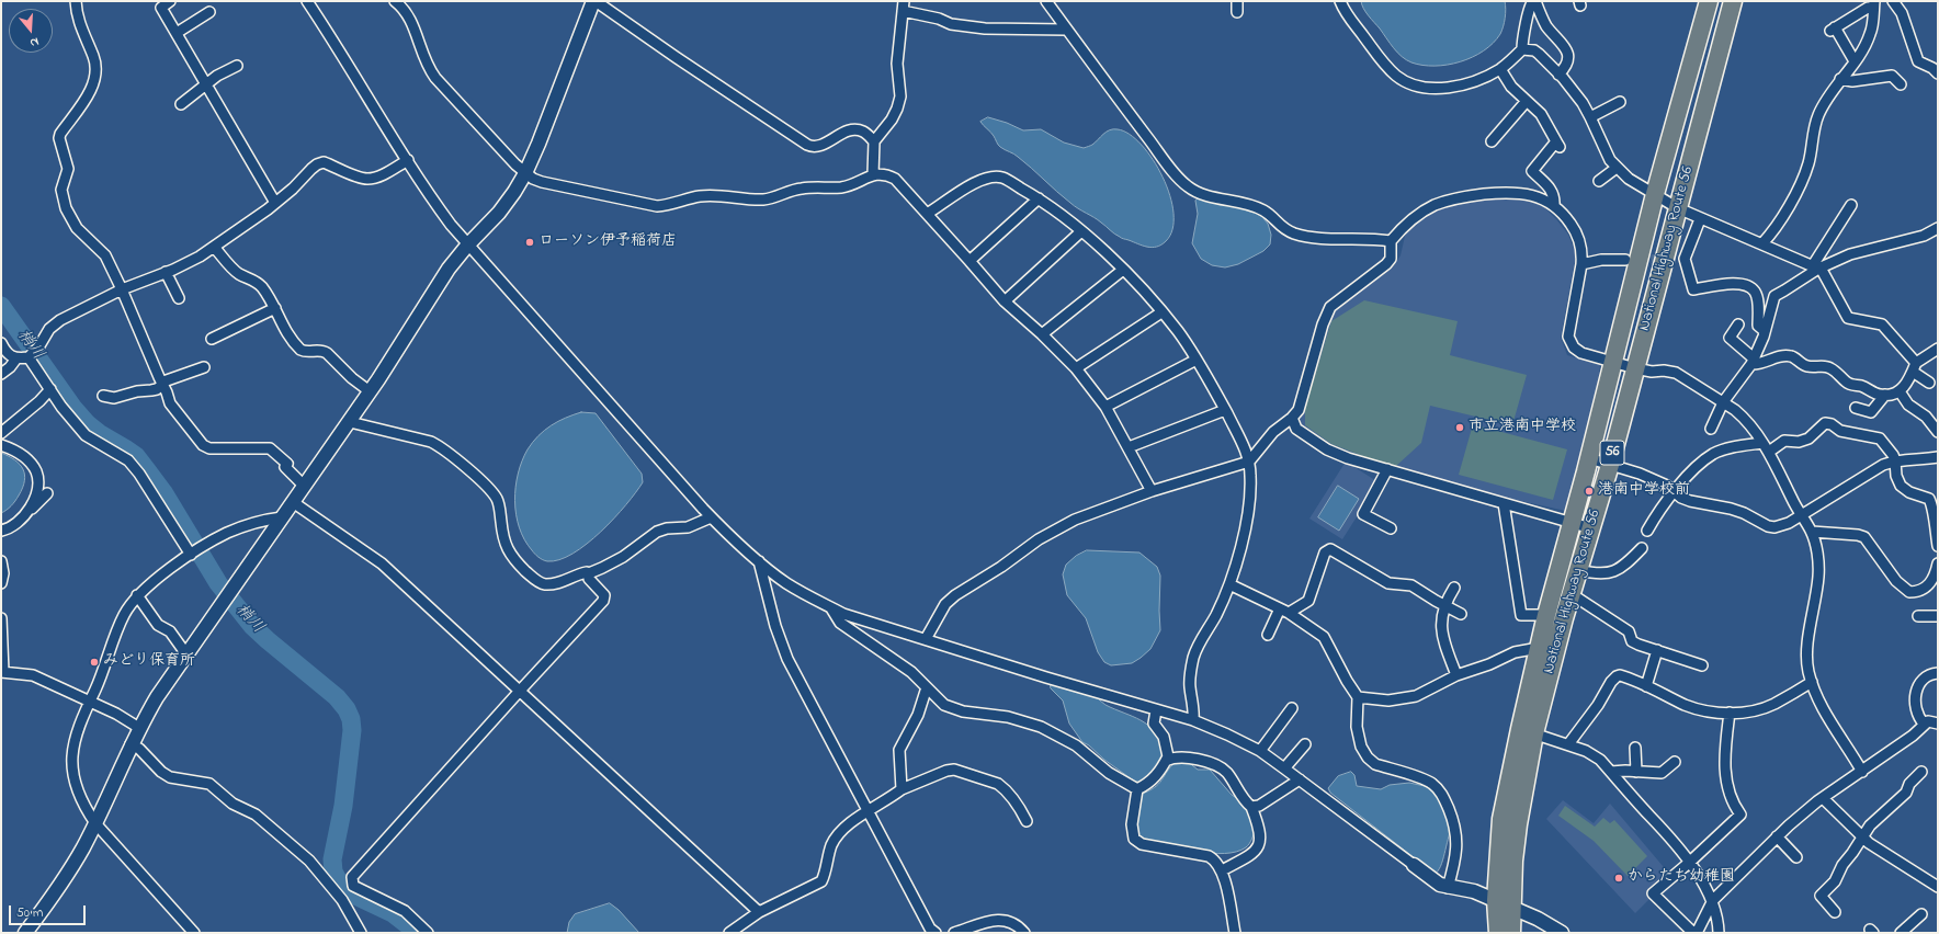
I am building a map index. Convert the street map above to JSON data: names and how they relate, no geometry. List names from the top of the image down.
{
  "streets": {
    "highway": ["National Highway Route 56", "56"]
  },
  "water": ["梢川"],
  "places": [
    "ローソン伊予稲荷店",
    "市立港南中学校",
    "港南中学校前",
    "みどり保育所",
    "からたち幼稚園"
  ],
  "scale_bar": "50 m",
  "north": "bottom"
}
